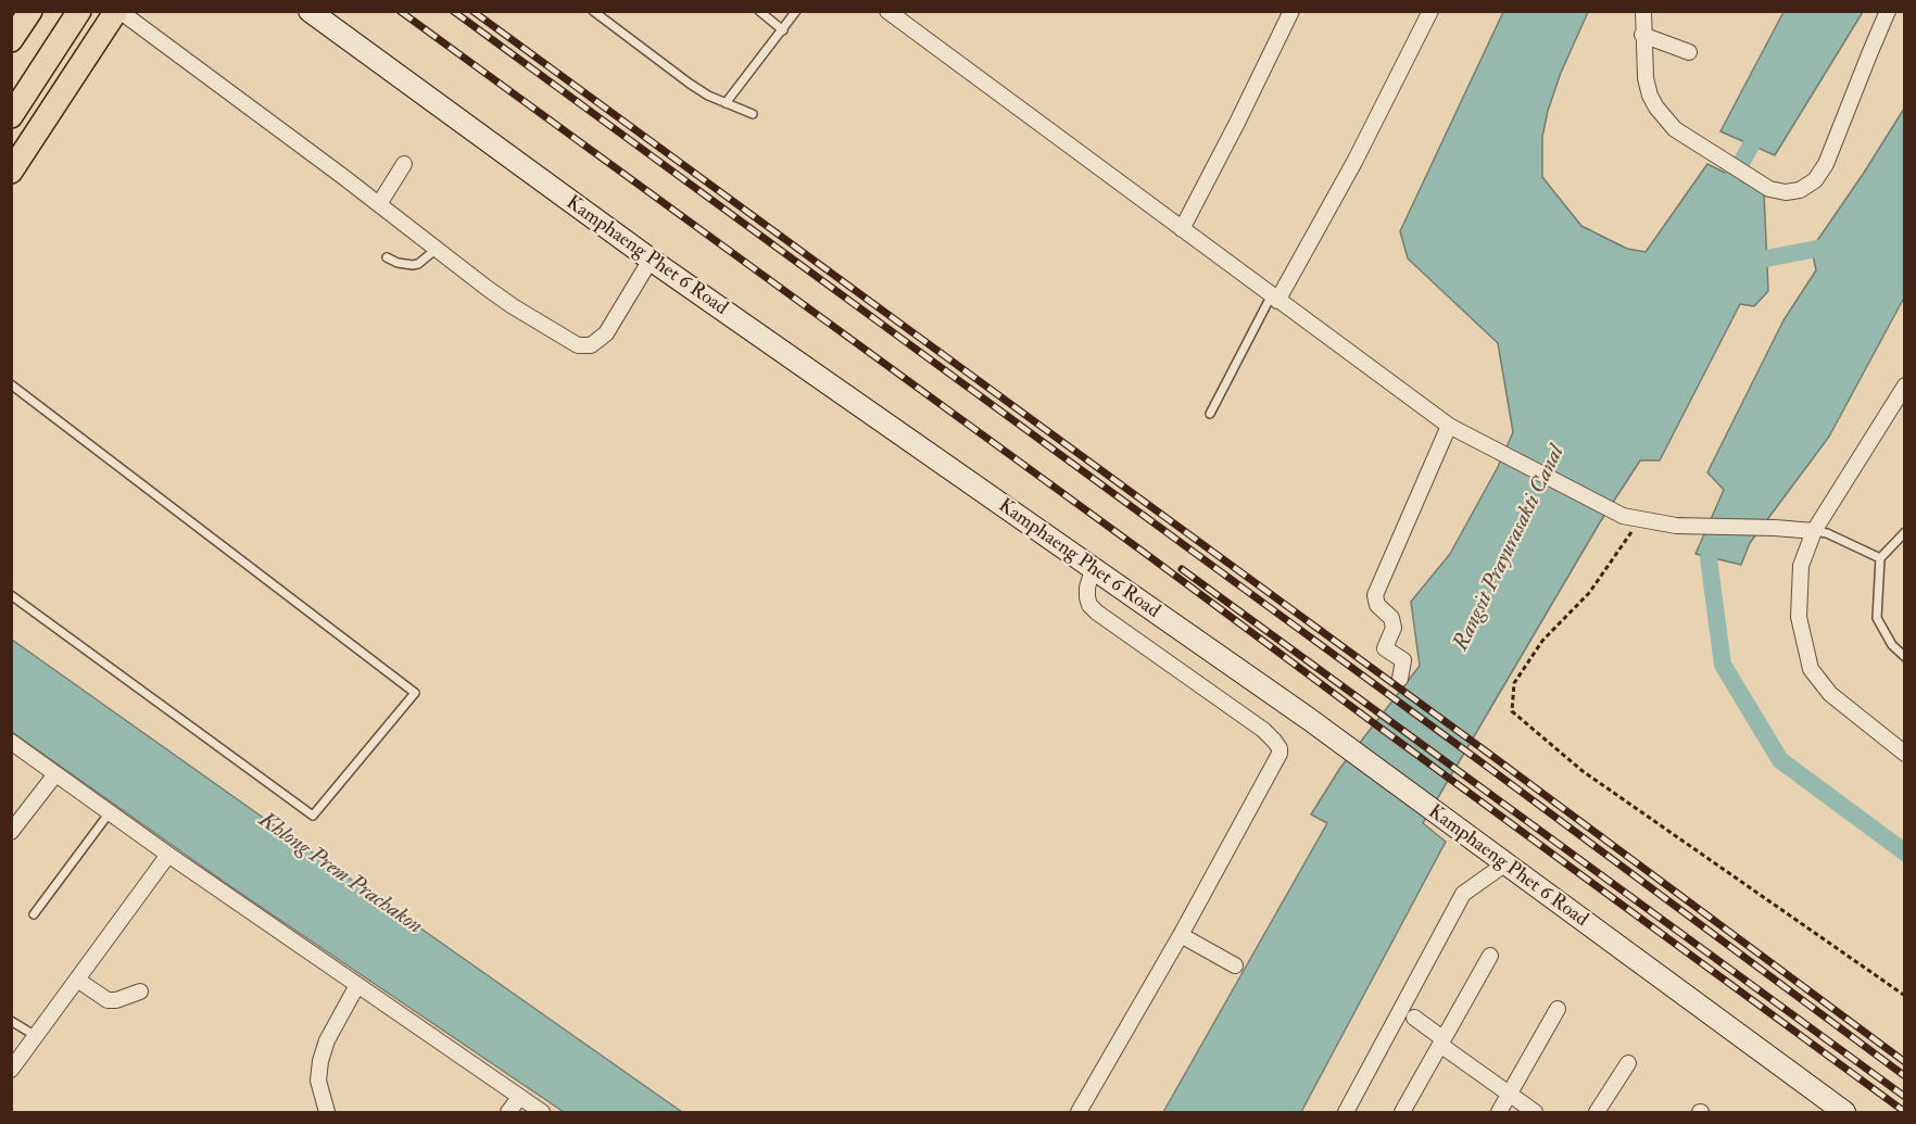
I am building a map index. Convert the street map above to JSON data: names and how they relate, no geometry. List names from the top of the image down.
{
  "streets": {
    "main road": ["Kamphaeng Phet 6 Road"]
  },
  "water": ["Rangsit Prayurasakti Canal", "Khlong Prem Prachakon"]
}
